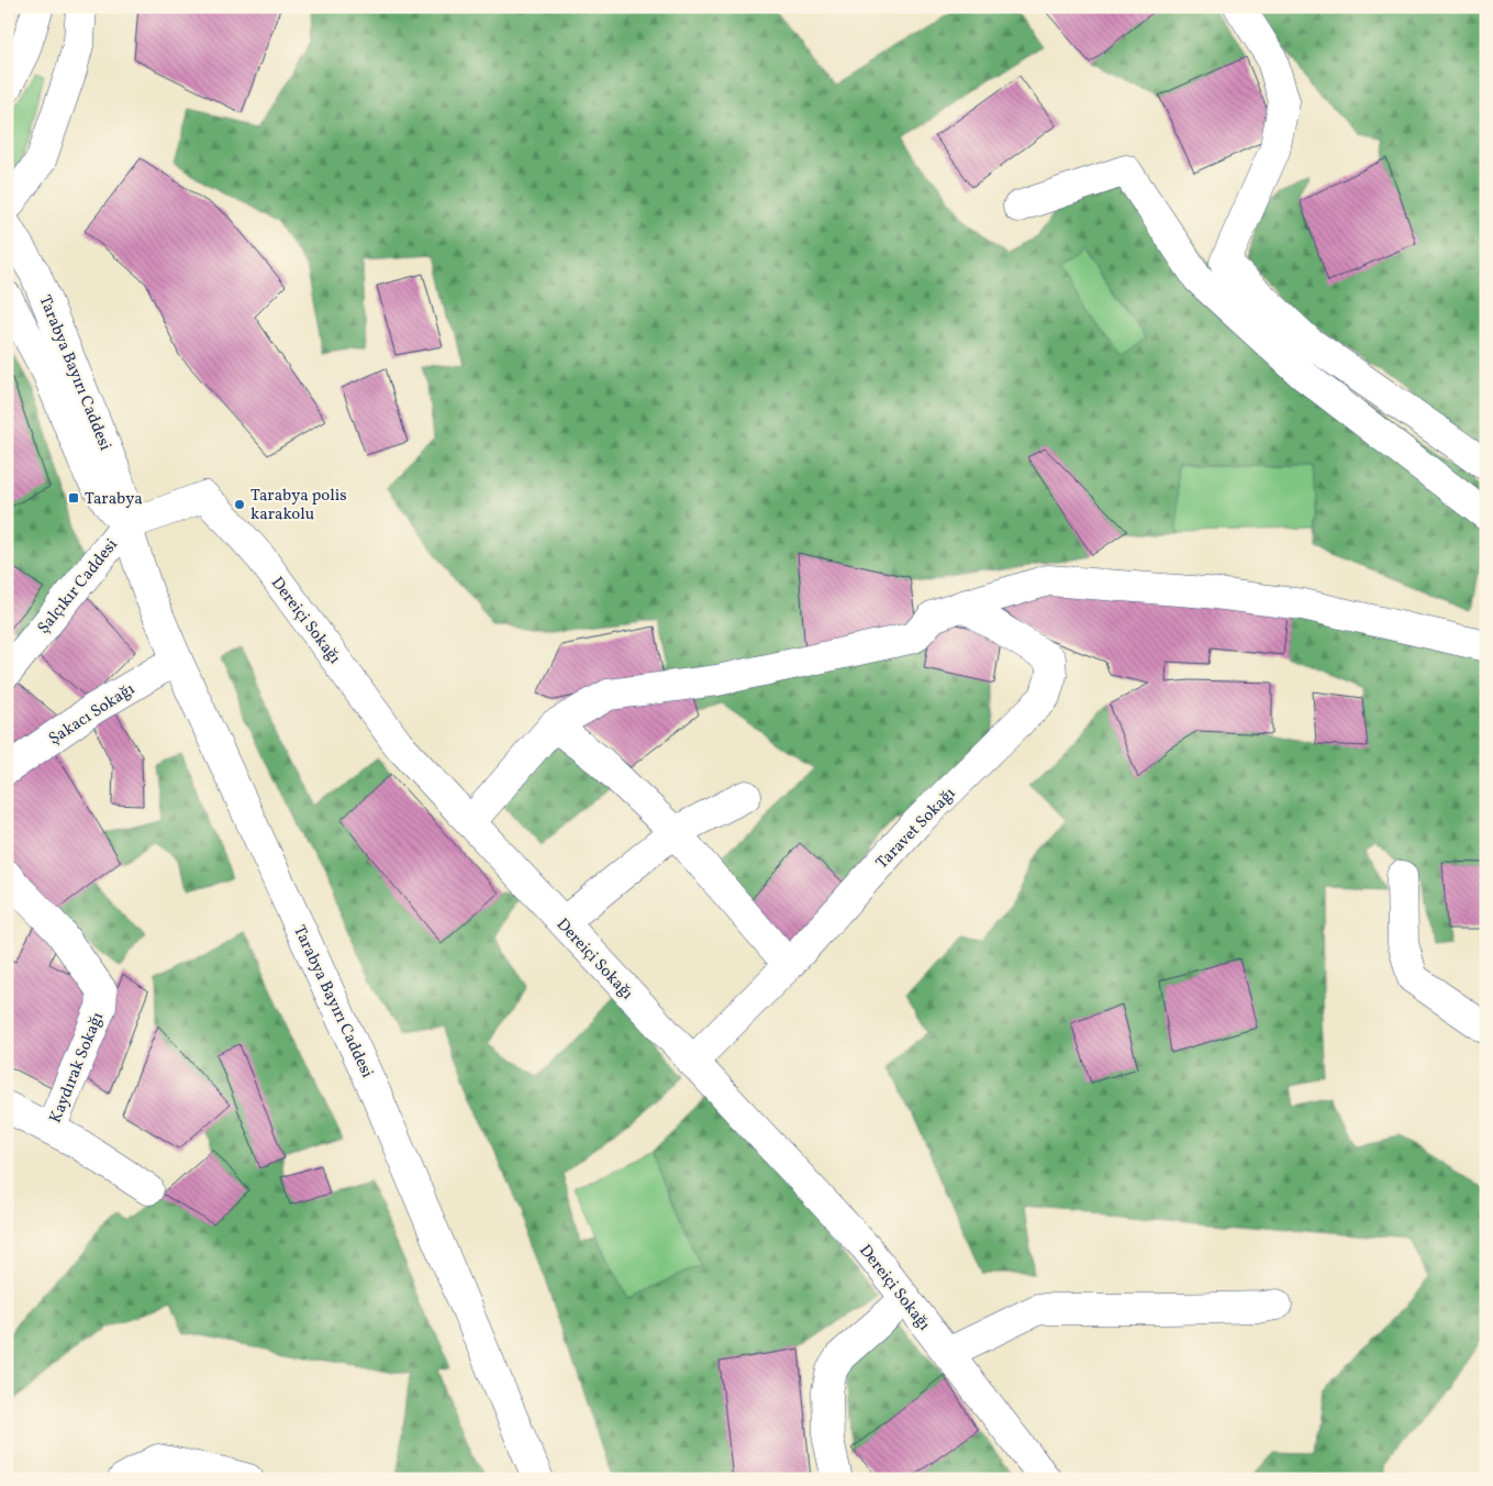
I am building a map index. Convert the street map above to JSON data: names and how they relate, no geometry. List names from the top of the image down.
{
  "streets": {
    "street": [
      "Tarabya Bayırı Caddesi",
      "Şalçıkır Caddesi",
      "Dereiçi Sokağı",
      "Şakacı Sokağı",
      "Taravet Sokağı",
      "Kaydırak Sokağı"
    ]
  },
  "crossings": [
    ["Tarabya Bayırı Caddesi", "Şalçıkır Caddesi"],
    ["Tarabya Bayırı Caddesi", "Dereiçi Sokağı"],
    ["Tarabya Bayırı Caddesi", "Şakacı Sokağı"],
    ["Şalçıkır Caddesi", "Dereiçi Sokağı"],
    ["Dereiçi Sokağı", "Taravet Sokağı"]
  ],
  "places": {
    "transit": ["Tarabya"],
    "other": ["Tarabya polis karakolu"]
  }
}
